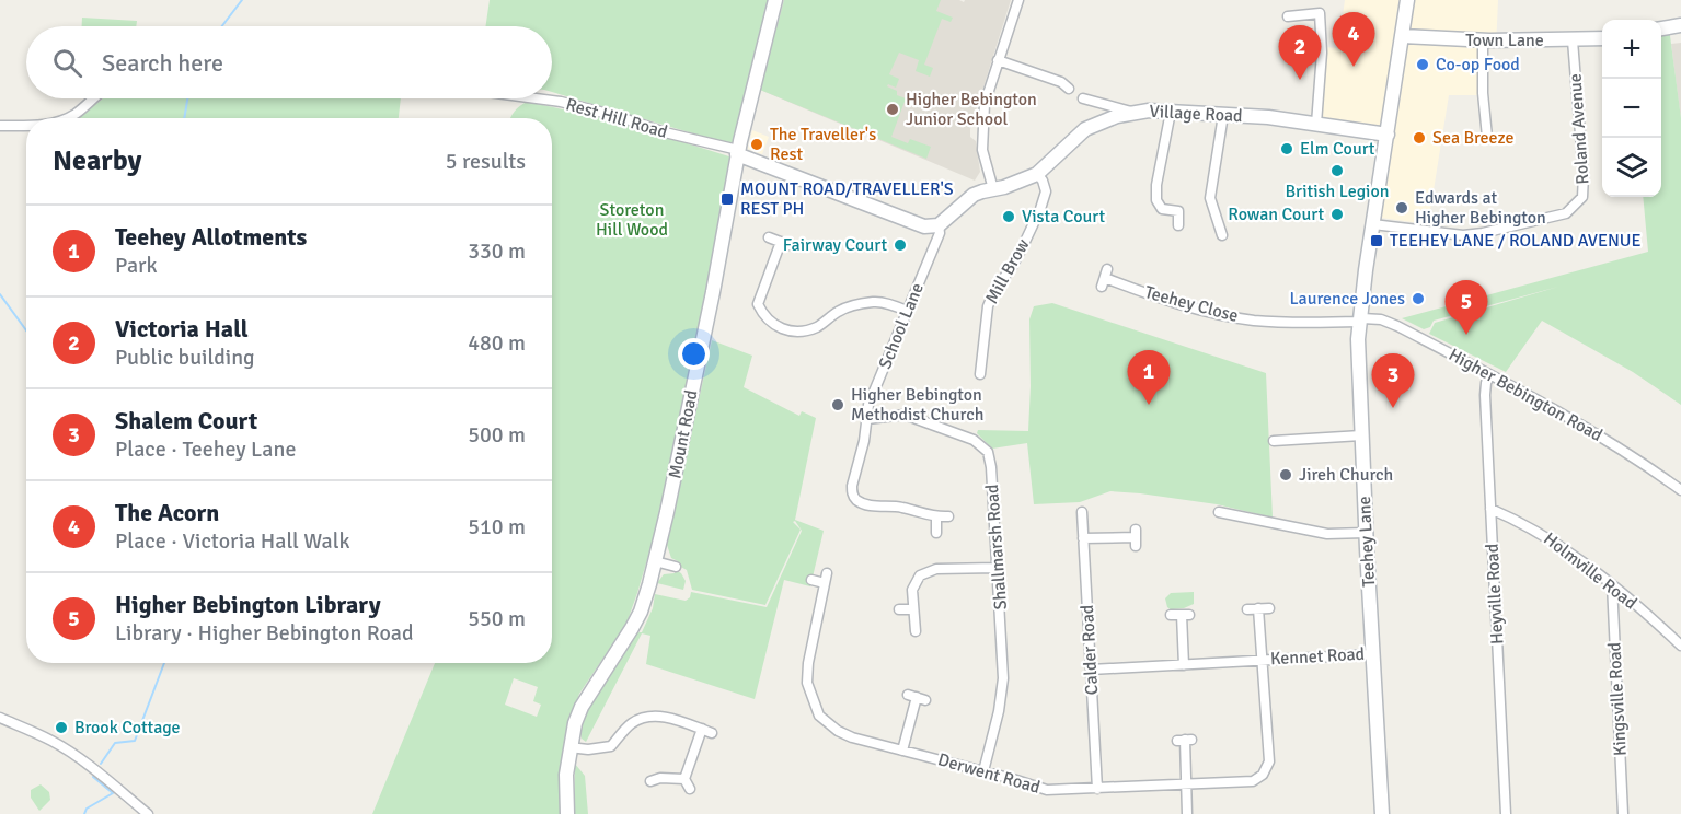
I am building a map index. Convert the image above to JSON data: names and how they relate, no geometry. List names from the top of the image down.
{
  "streets": {
    "main road": [
      "Town Lane",
      "Village Road",
      "Mount Road",
      "Teehey Lane"
    ],
    "street": [
      "Rest Hill Road",
      "Roland Avenue",
      "Mill Brow",
      "Teehey Close",
      "School Lane",
      "Higher Bebington Road",
      "Shallmarsh Road",
      "Holmville Road",
      "Heyville Road",
      "Calder Road",
      "Kennet Road",
      "Kingsville Road",
      "Derwent Road"
    ]
  },
  "crossings": [
    ["Town Lane", "Roland Avenue"],
    ["Town Lane", "Teehey Lane"],
    ["Village Road", "Mill Brow"],
    ["Village Road", "School Lane"],
    ["Village Road", "Teehey Lane"],
    ["Rest Hill Road", "Mount Road"],
    ["Roland Avenue", "Teehey Lane"],
    ["Teehey Close", "Higher Bebington Road"],
    ["Teehey Close", "Teehey Lane"],
    ["School Lane", "Shallmarsh Road"],
    ["Higher Bebington Road", "Teehey Lane"],
    ["Higher Bebington Road", "Heyville Road"],
    ["Teehey Lane", "Kennet Road"],
    ["Shallmarsh Road", "Derwent Road"],
    ["Holmville Road", "Heyville Road"],
    ["Holmville Road", "Kingsville Road"],
    ["Calder Road", "Kennet Road"],
    ["Calder Road", "Derwent Road"],
    ["Kennet Road", "Derwent Road"]
  ],
  "parks": ["Storeton Hill Wood"],
  "places": {
    "other": [
      "Co-op Food",
      "Higher Bebington Junior School",
      "Sea Breeze",
      "The Traveller's Rest",
      "Elm Court",
      "British Legion",
      "Edwards at Higher Bebington",
      "Rowan Court",
      "Vista Court",
      "Fairway Court",
      "Laurence Jones",
      "Higher Bebington Methodist Church",
      "Jireh Church",
      "Brook Cottage"
    ],
    "transit": ["MOUNT ROAD/TRAVELLER'S REST PH", "TEEHEY LANE / ROLAND AVENUE"]
  },
  "page": {
    "pins": [
      "4",
      "2",
      "5",
      "1",
      "3"
    ],
    "map_buttons": ["+", "−"],
    "search": "Search here",
    "heading": ["Nearby", "5 results"],
    "list": [
      {
        "mark": "1",
        "name": "Teehey Allotments",
        "note": "Park",
        "value": "330 m"
      },
      {
        "mark": "2",
        "name": "Victoria Hall",
        "note": "Public building",
        "value": "480 m"
      },
      {
        "mark": "3",
        "name": "Shalem Court",
        "note": "Place · Teehey Lane",
        "value": "500 m"
      },
      {
        "mark": "4",
        "name": "The Acorn",
        "note": "Place · Victoria Hall Walk",
        "value": "510 m"
      },
      {
        "mark": "5",
        "name": "Higher Bebington Library",
        "note": "Library · Higher Bebington Road",
        "value": "550 m"
      }
    ]
  }
}
